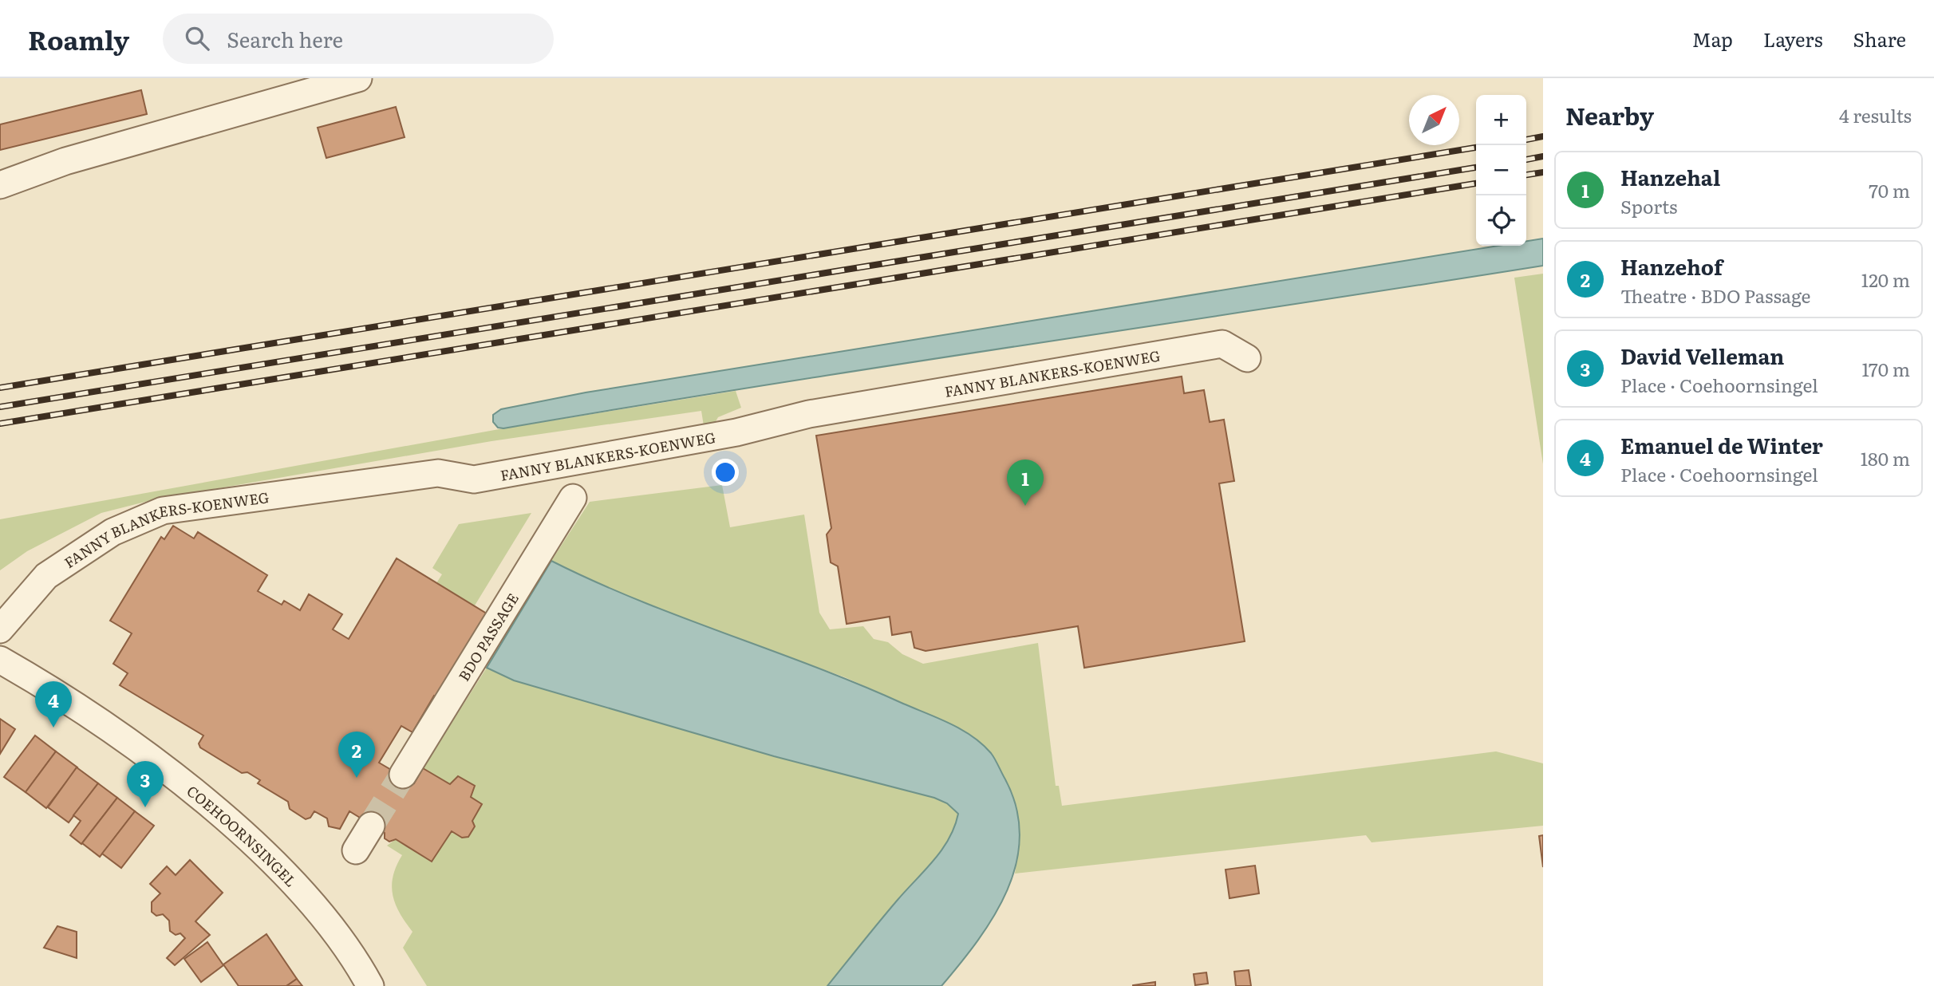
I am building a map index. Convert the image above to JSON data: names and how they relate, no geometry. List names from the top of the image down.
{
  "streets": {
    "street": ["FANNY BLANKERS-KOENWEG", "BDO PASSAGE", "COEHOORNSINGEL"]
  },
  "north": "top right",
  "page": {
    "header": "Roamly",
    "search": "Search here",
    "nav": ["Map", "Layers", "Share"],
    "heading": ["Nearby", "4 results"],
    "map_buttons": ["+", "−"],
    "list": [
      {
        "mark": "1",
        "name": "Hanzehal",
        "note": "Sports",
        "value": "70 m"
      },
      {
        "mark": "2",
        "name": "Hanzehof",
        "note": "Theatre · BDO Passage",
        "value": "120 m"
      },
      {
        "mark": "3",
        "name": "David Velleman",
        "note": "Place · Coehoornsingel",
        "value": "170 m"
      },
      {
        "mark": "4",
        "name": "Emanuel de Winter",
        "note": "Place · Coehoornsingel",
        "value": "180 m"
      }
    ],
    "pins": [
      "1",
      "4",
      "2",
      "3"
    ]
  }
}
